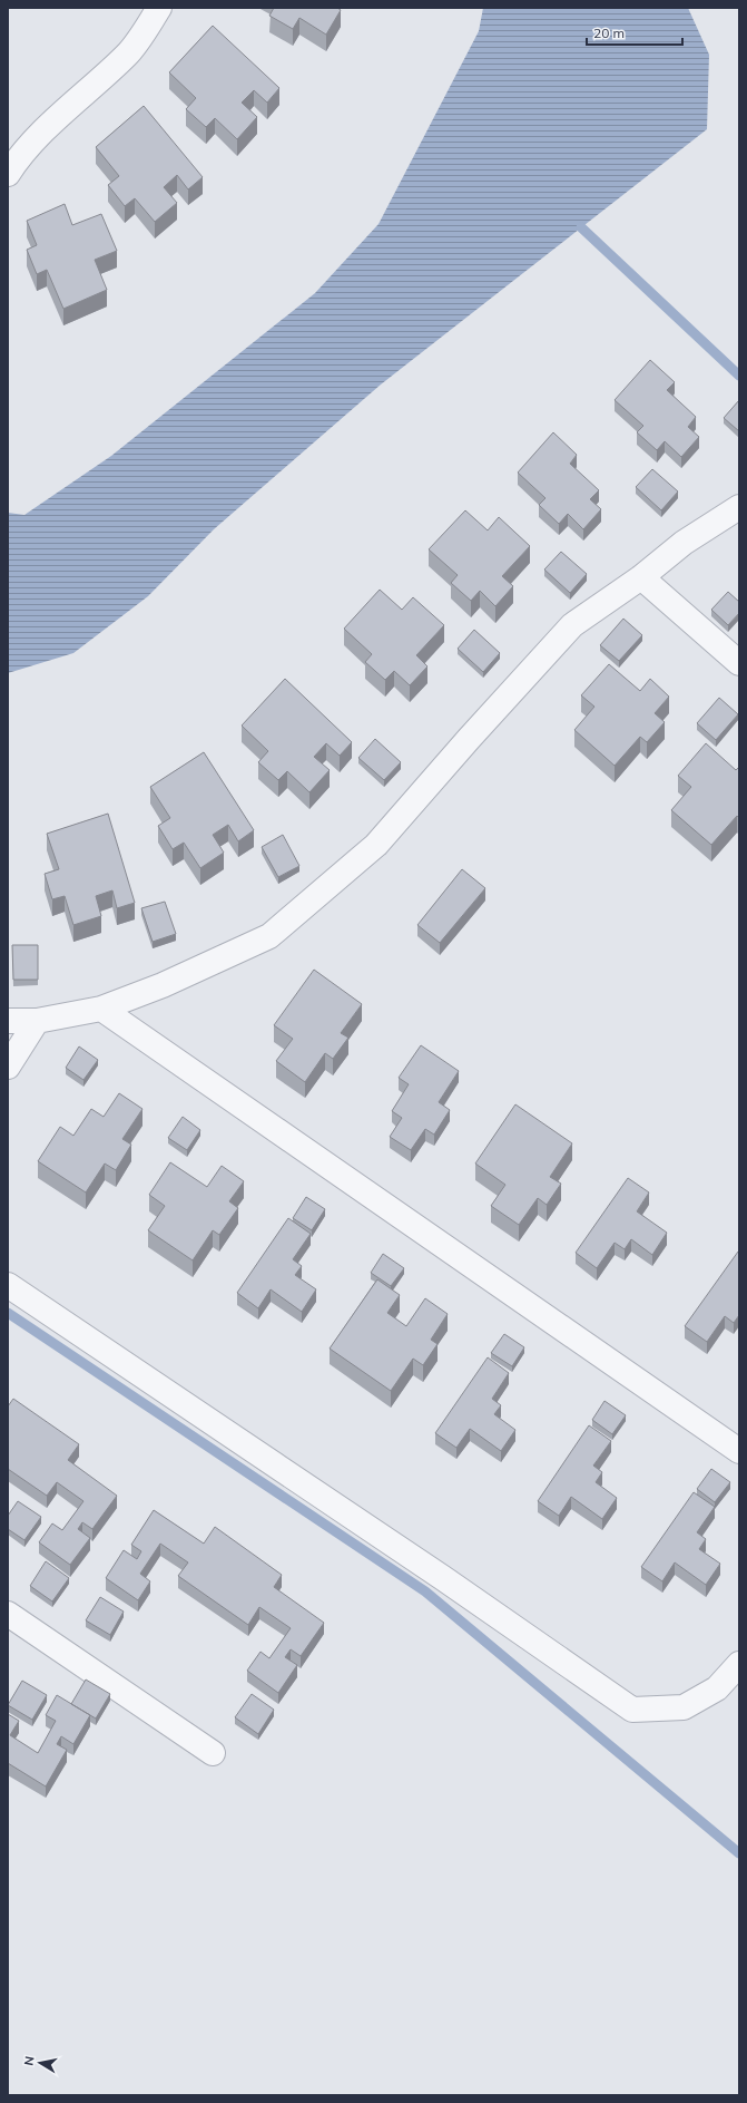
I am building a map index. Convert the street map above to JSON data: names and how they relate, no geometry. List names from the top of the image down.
{
  "scale_bar": "20 m",
  "north": "left"
}
